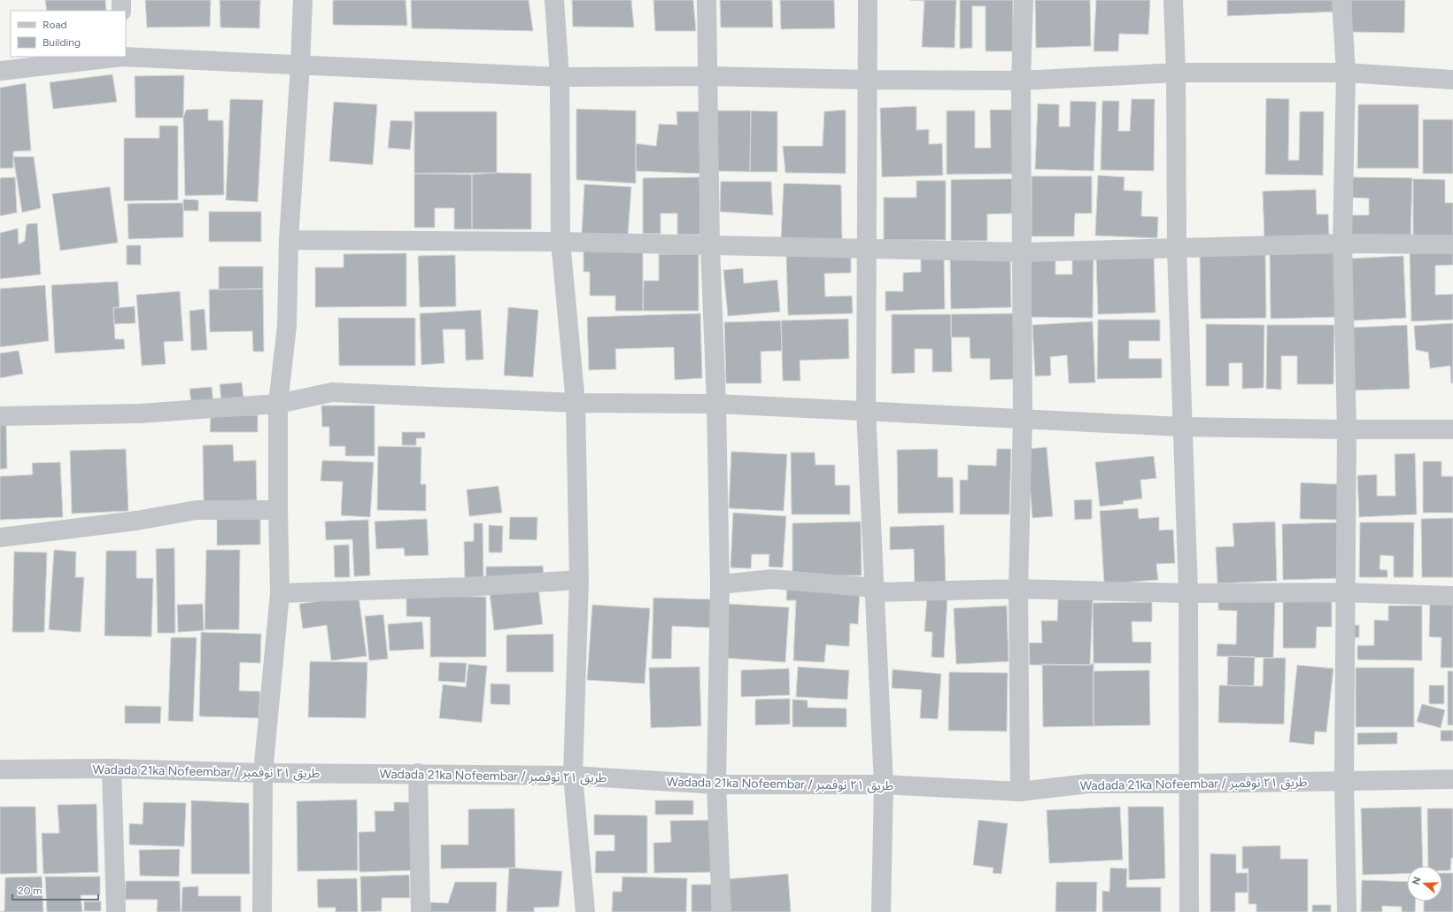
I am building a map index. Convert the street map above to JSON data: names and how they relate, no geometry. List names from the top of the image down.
{
  "streets": {
    "street": ["Wadada 21ka Nofeembar / طريق ٢١ نوفمبر"]
  },
  "legend": ["Road", "Building"],
  "scale_bar": "20 m",
  "north": "left"
}
